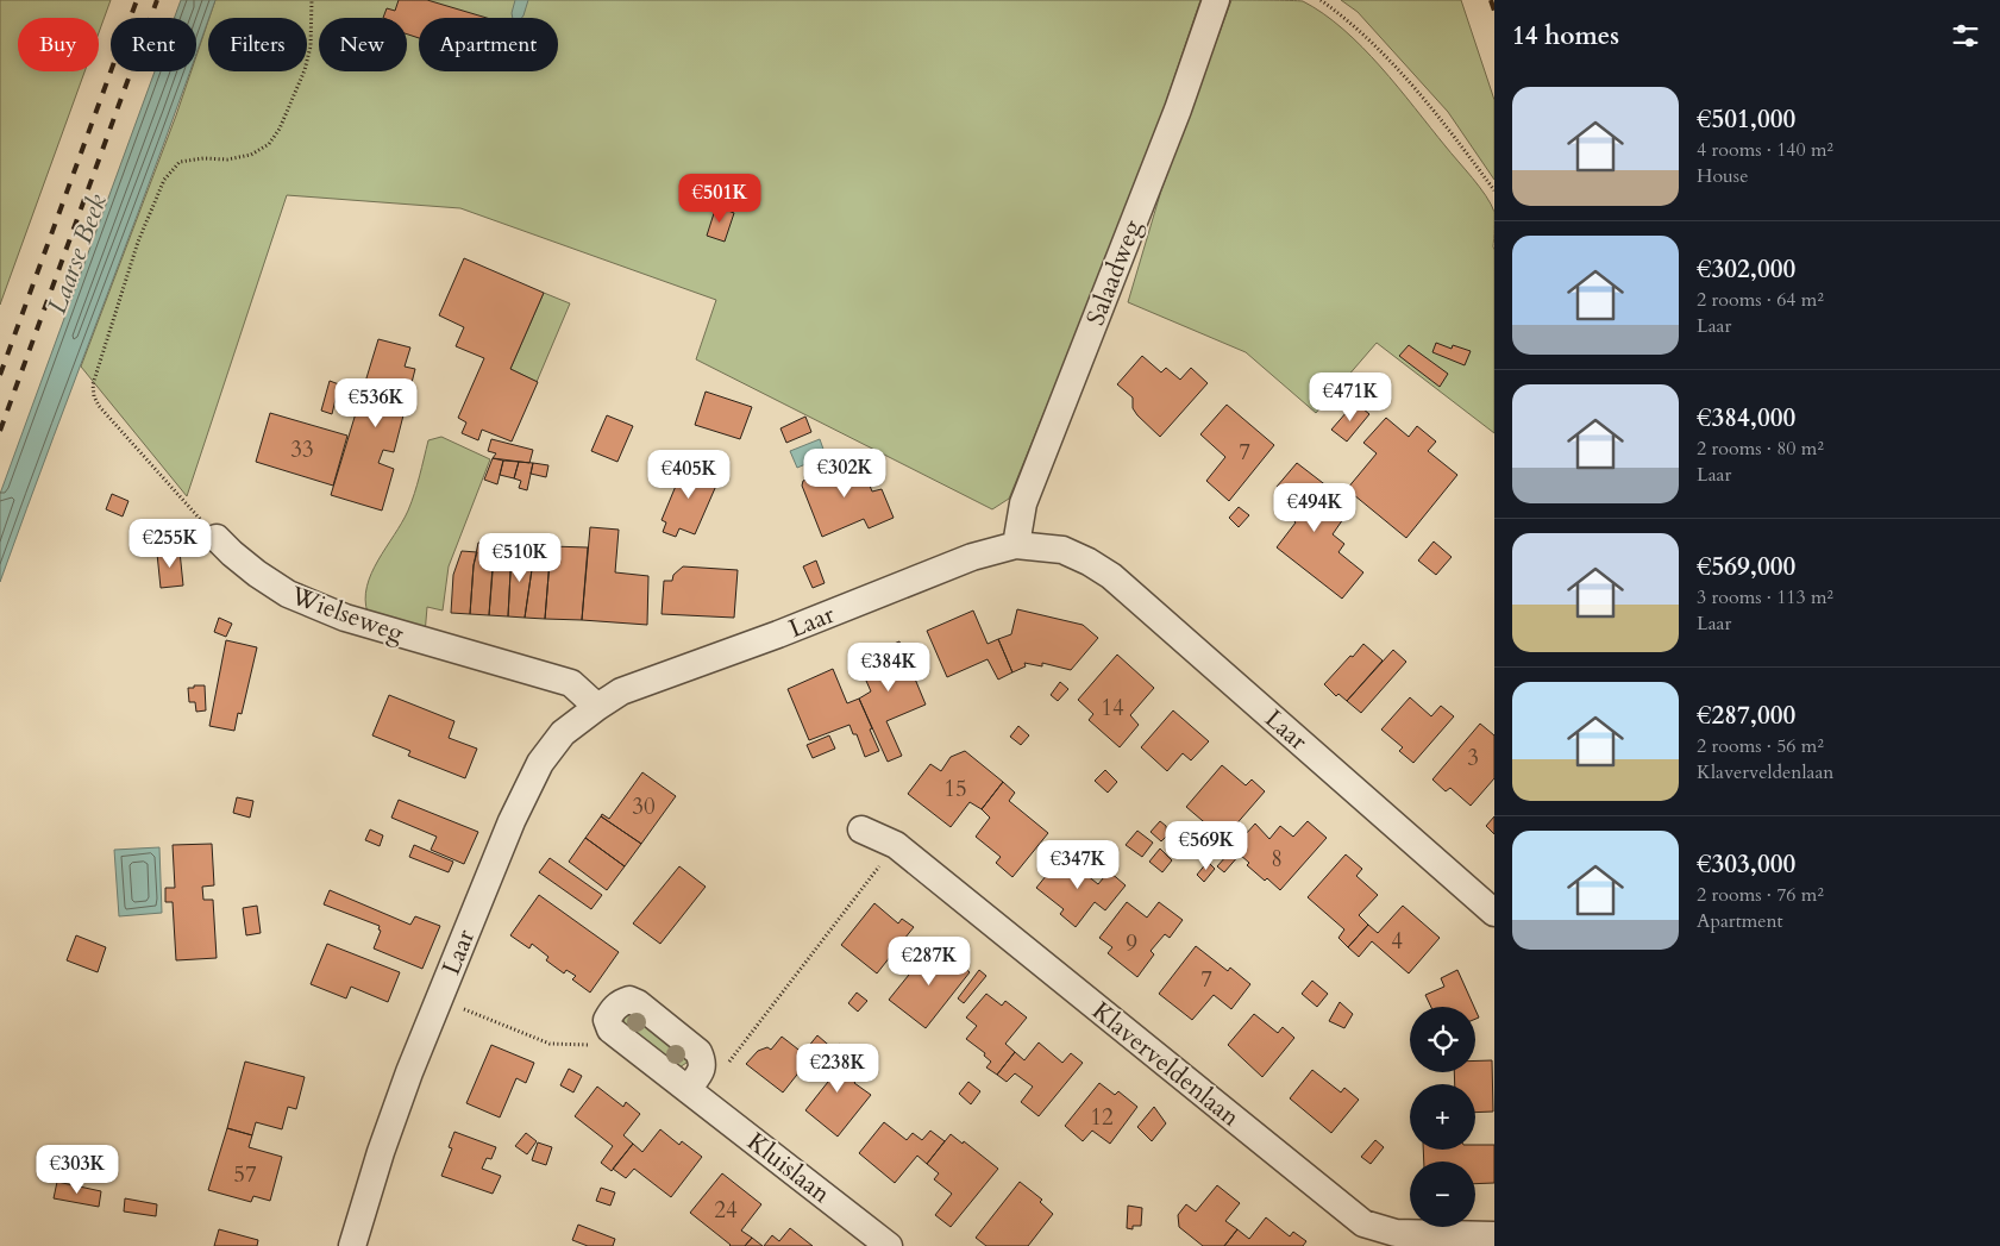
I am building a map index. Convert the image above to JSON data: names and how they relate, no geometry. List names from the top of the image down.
{
  "streets": {
    "street": [
      "Salaadweg",
      "Wielseweg",
      "Laar",
      "Klaverveldenlaan",
      "Kluislaan"
    ]
  },
  "crossings": [
    ["Salaadweg", "Laar"],
    ["Wielseweg", "Laar"]
  ],
  "water": ["Laarse Beek"],
  "house_numbers": [
    "33",
    "7",
    "14",
    "3",
    "15",
    "30",
    "8",
    "4",
    "9",
    "7",
    "12",
    "57",
    "24"
  ],
  "page": {
    "heading": "14 homes",
    "chip": [
      "Buy",
      "Rent",
      "Filters",
      "New",
      "Apartment"
    ],
    "list": [
      {
        "name": "€501,000",
        "note": "4 rooms · 140 m² · House"
      },
      {
        "name": "€302,000",
        "note": "2 rooms · 64 m² · Laar"
      },
      {
        "name": "€384,000",
        "note": "2 rooms · 80 m² · Laar"
      },
      {
        "name": "€569,000",
        "note": "3 rooms · 113 m² · Laar"
      },
      {
        "name": "€287,000",
        "note": "2 rooms · 56 m² · Klaverveldenlaan"
      },
      {
        "name": "€303,000",
        "note": "2 rooms · 76 m² · Apartment"
      }
    ],
    "price": [
      "€501K",
      "€471K",
      "€536K",
      "€302K",
      "€405K",
      "€494K",
      "€255K",
      "€510K",
      "€384K",
      "€569K",
      "€347K",
      "€287K",
      "€238K",
      "€303K"
    ],
    "map_buttons": ["+", "−"]
  }
}
